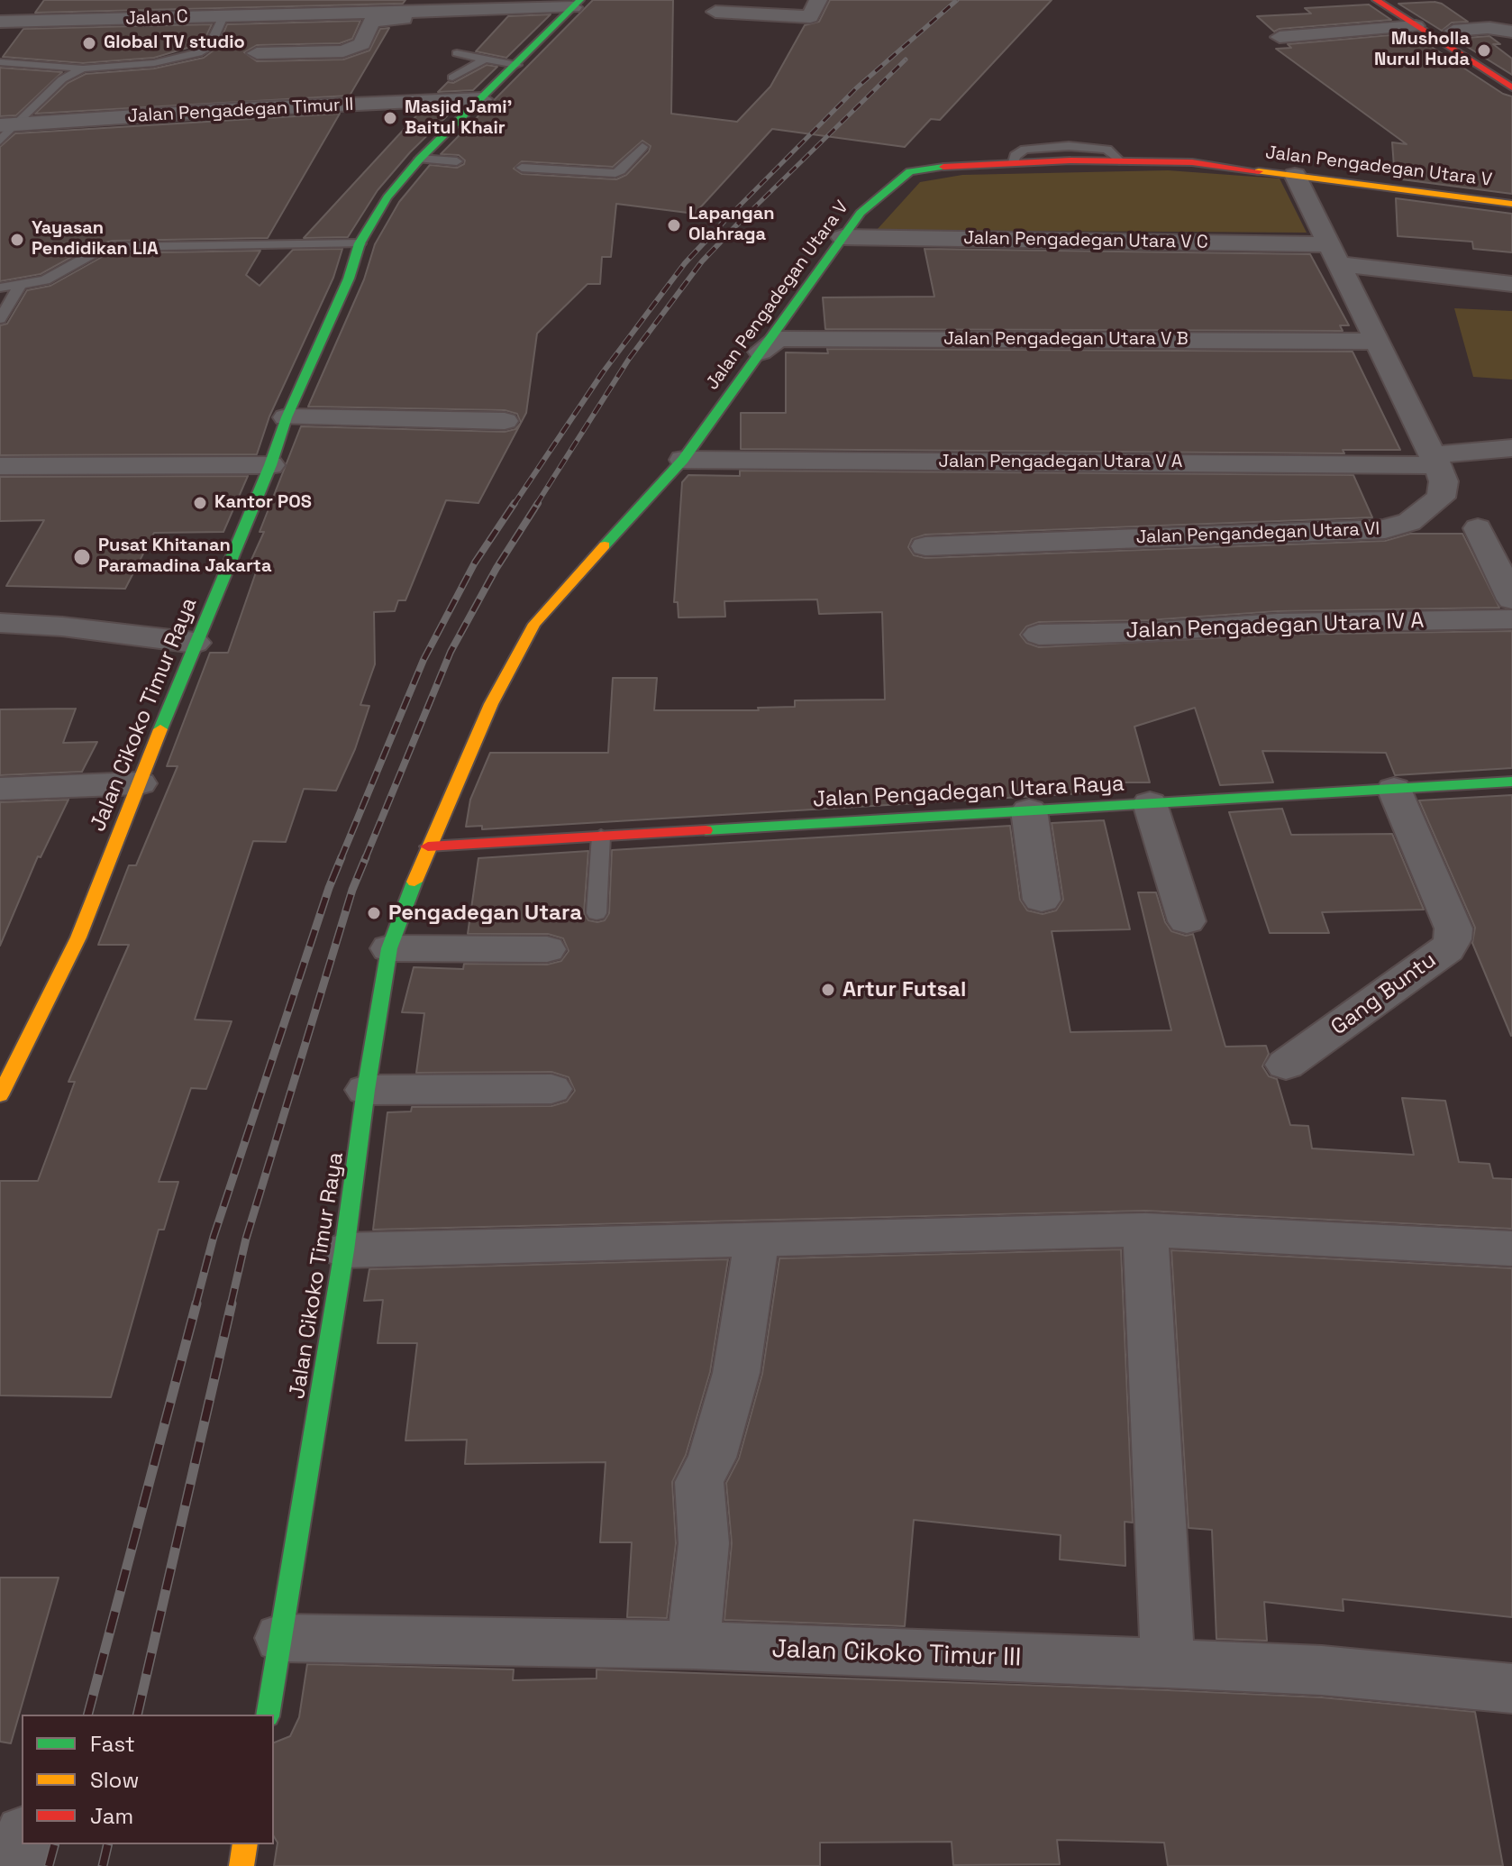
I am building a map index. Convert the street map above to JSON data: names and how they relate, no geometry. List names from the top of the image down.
{
  "streets": {
    "street": [
      "Jalan C",
      "Jalan Pengadegan Timur II",
      "Jalan Pengadegan Utara V",
      "Jalan Pengadegan Utara V C",
      "Jalan Pengadegan Utara V B",
      "Jalan Pengadegan Utara V A",
      "Jalan Pengandegan Utara VI",
      "Jalan Pengadegan Utara IV A",
      "Jalan Cikoko Timur Raya",
      "Jalan Pengadegan Utara Raya",
      "Gang Buntu",
      "Jalan Cikoko Timur III"
    ]
  },
  "crossings": [
    ["Jalan C", "Jalan Cikoko Timur Raya"],
    ["Jalan Pengadegan Timur II", "Jalan Cikoko Timur Raya"],
    ["Jalan Pengadegan Utara V", "Jalan Pengadegan Utara V C"],
    ["Jalan Pengadegan Utara V", "Jalan Pengadegan Utara V B"],
    ["Jalan Pengadegan Utara V", "Jalan Pengadegan Utara V A"],
    ["Jalan Pengadegan Utara V", "Jalan Pengandegan Utara VI"],
    ["Jalan Pengadegan Utara V", "Jalan Cikoko Timur Raya"],
    ["Jalan Pengadegan Utara V", "Jalan Pengadegan Utara Raya"],
    ["Jalan Pengadegan Utara V C", "Jalan Pengandegan Utara VI"],
    ["Jalan Pengadegan Utara V B", "Jalan Pengandegan Utara VI"],
    ["Jalan Pengadegan Utara V A", "Jalan Pengandegan Utara VI"],
    ["Jalan Cikoko Timur Raya", "Jalan Pengadegan Utara Raya"],
    ["Jalan Cikoko Timur Raya", "Jalan Cikoko Timur III"],
    ["Jalan Pengadegan Utara Raya", "Gang Buntu"]
  ],
  "places": [
    "Global TV studio",
    "Musholla Nurul Huda",
    "Masjid Jami' Baitul Khair",
    "Lapangan Olahraga",
    "Yayasan Pendidikan LIA",
    "Kantor POS",
    "Pusat Khitanan Paramadina Jakarta",
    "Pengadegan Utara",
    "Artur Futsal"
  ],
  "legend": ["Fast", "Slow", "Jam"]
}
